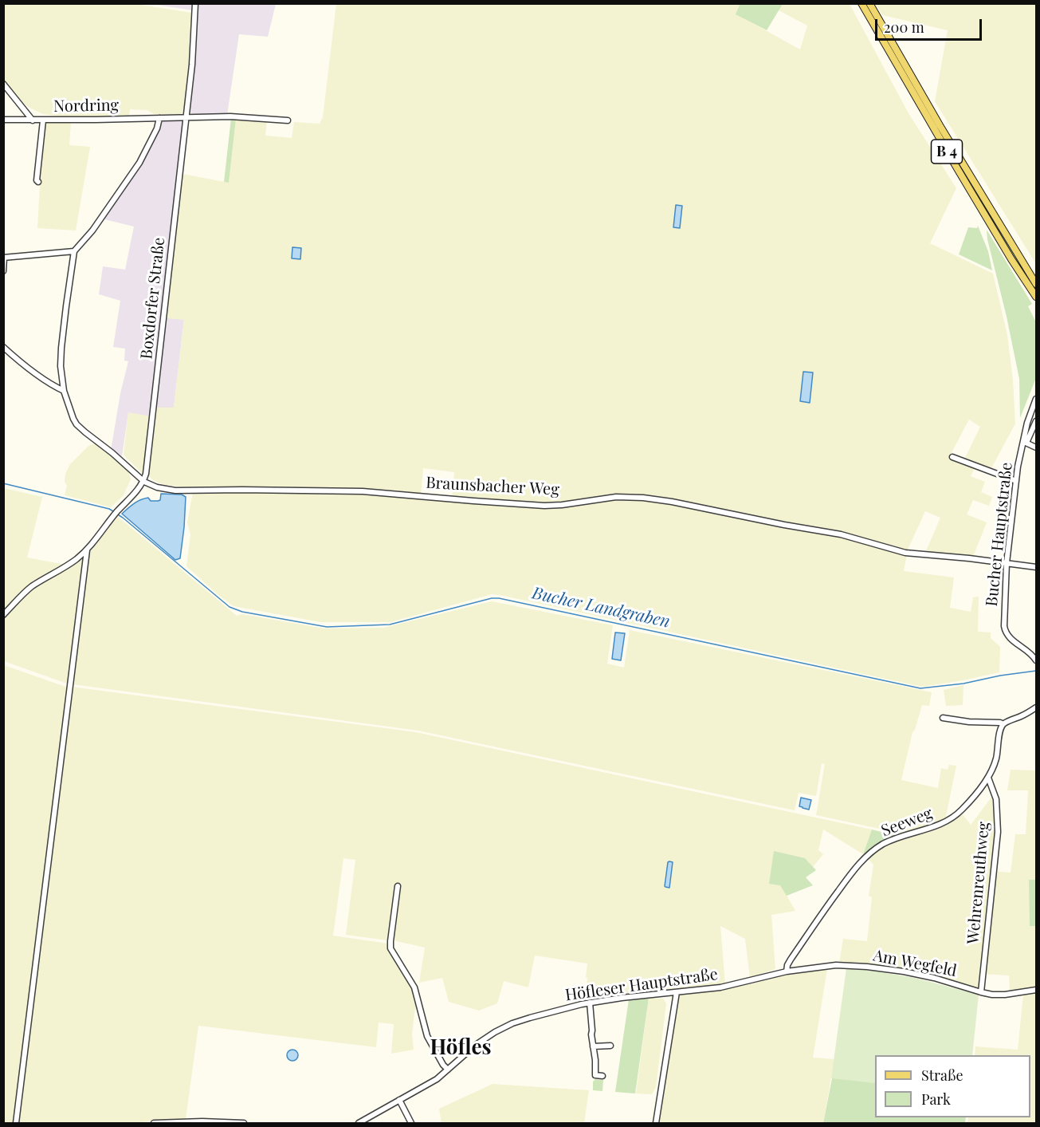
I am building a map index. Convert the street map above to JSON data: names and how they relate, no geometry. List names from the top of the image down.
{
  "streets": {
    "main road": ["B 4"],
    "street": [
      "Nordring",
      "Boxdorfer Straße",
      "Braunsbacher Weg",
      "Bucher Hauptstraße",
      "Seeweg",
      "Wehrenreuthweg",
      "Am Wegfeld",
      "Höfleser Hauptstraße"
    ]
  },
  "crossings": [
    ["Nordring", "Boxdorfer Straße"],
    ["Boxdorfer Straße", "Braunsbacher Weg"],
    ["Braunsbacher Weg", "Bucher Hauptstraße"],
    ["Seeweg", "Wehrenreuthweg"],
    ["Seeweg", "Am Wegfeld"],
    ["Seeweg", "Höfleser Hauptstraße"],
    ["Wehrenreuthweg", "Am Wegfeld"],
    ["Am Wegfeld", "Höfleser Hauptstraße"]
  ],
  "districts": ["Höfles"],
  "water": ["Bucher Landgraben"],
  "legend": ["Straße", "Park"],
  "scale_bar": "200 m"
}
